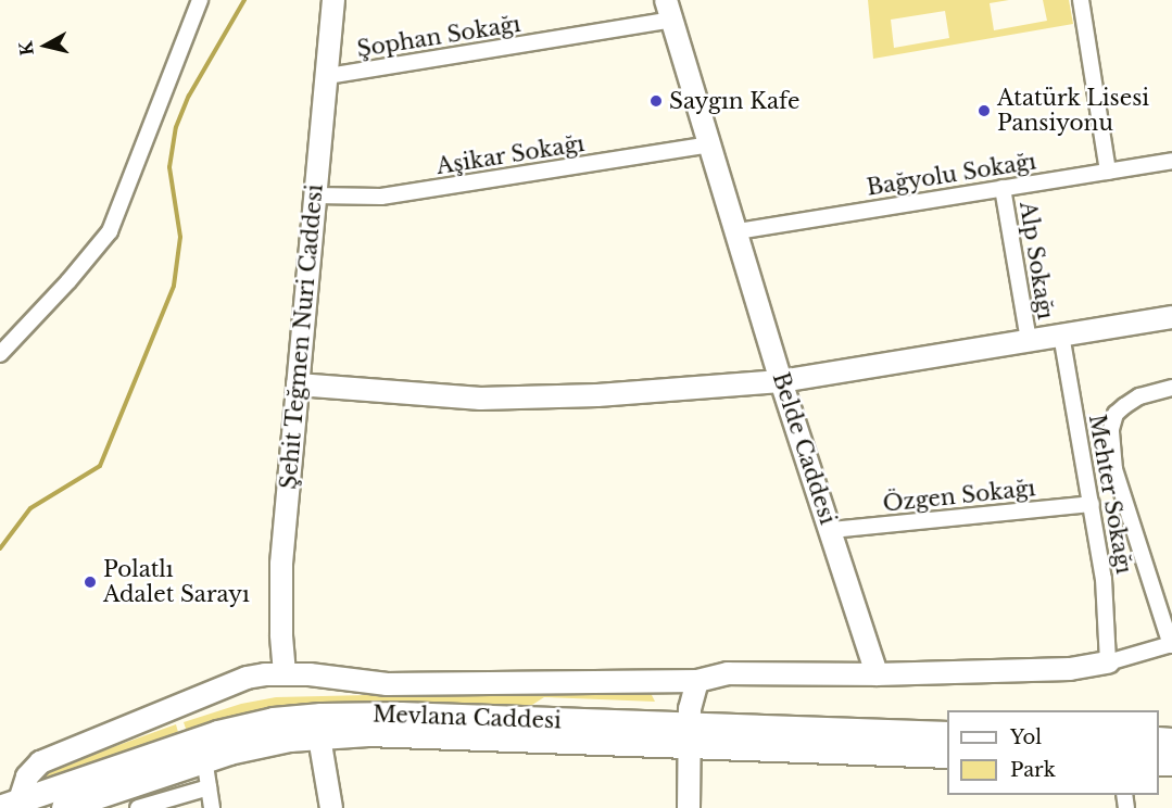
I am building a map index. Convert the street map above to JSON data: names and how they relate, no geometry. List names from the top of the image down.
{
  "streets": {
    "main road": ["Mevlana Caddesi"],
    "street": [
      "Şophan Sokağı",
      "Aşikar Sokağı",
      "Bağyolu Sokağı",
      "Alp Sokağı",
      "Şehit Teğmen Nuri Caddesi",
      "Belde Caddesi",
      "Mehter Sokağı",
      "Özgen Sokağı"
    ]
  },
  "crossings": [
    ["Şophan Sokağı", "Şehit Teğmen Nuri Caddesi"],
    ["Şophan Sokağı", "Belde Caddesi"],
    ["Aşikar Sokağı", "Şehit Teğmen Nuri Caddesi"],
    ["Aşikar Sokağı", "Belde Caddesi"],
    ["Bağyolu Sokağı", "Alp Sokağı"],
    ["Bağyolu Sokağı", "Belde Caddesi"],
    ["Belde Caddesi", "Özgen Sokağı"],
    ["Mehter Sokağı", "Özgen Sokağı"]
  ],
  "places": ["Saygın Kafe", "Atatürk Lisesi Pansiyonu", "Polatlı Adalet Sarayı"],
  "legend": ["Yol", "Park"],
  "north": "left"
}
